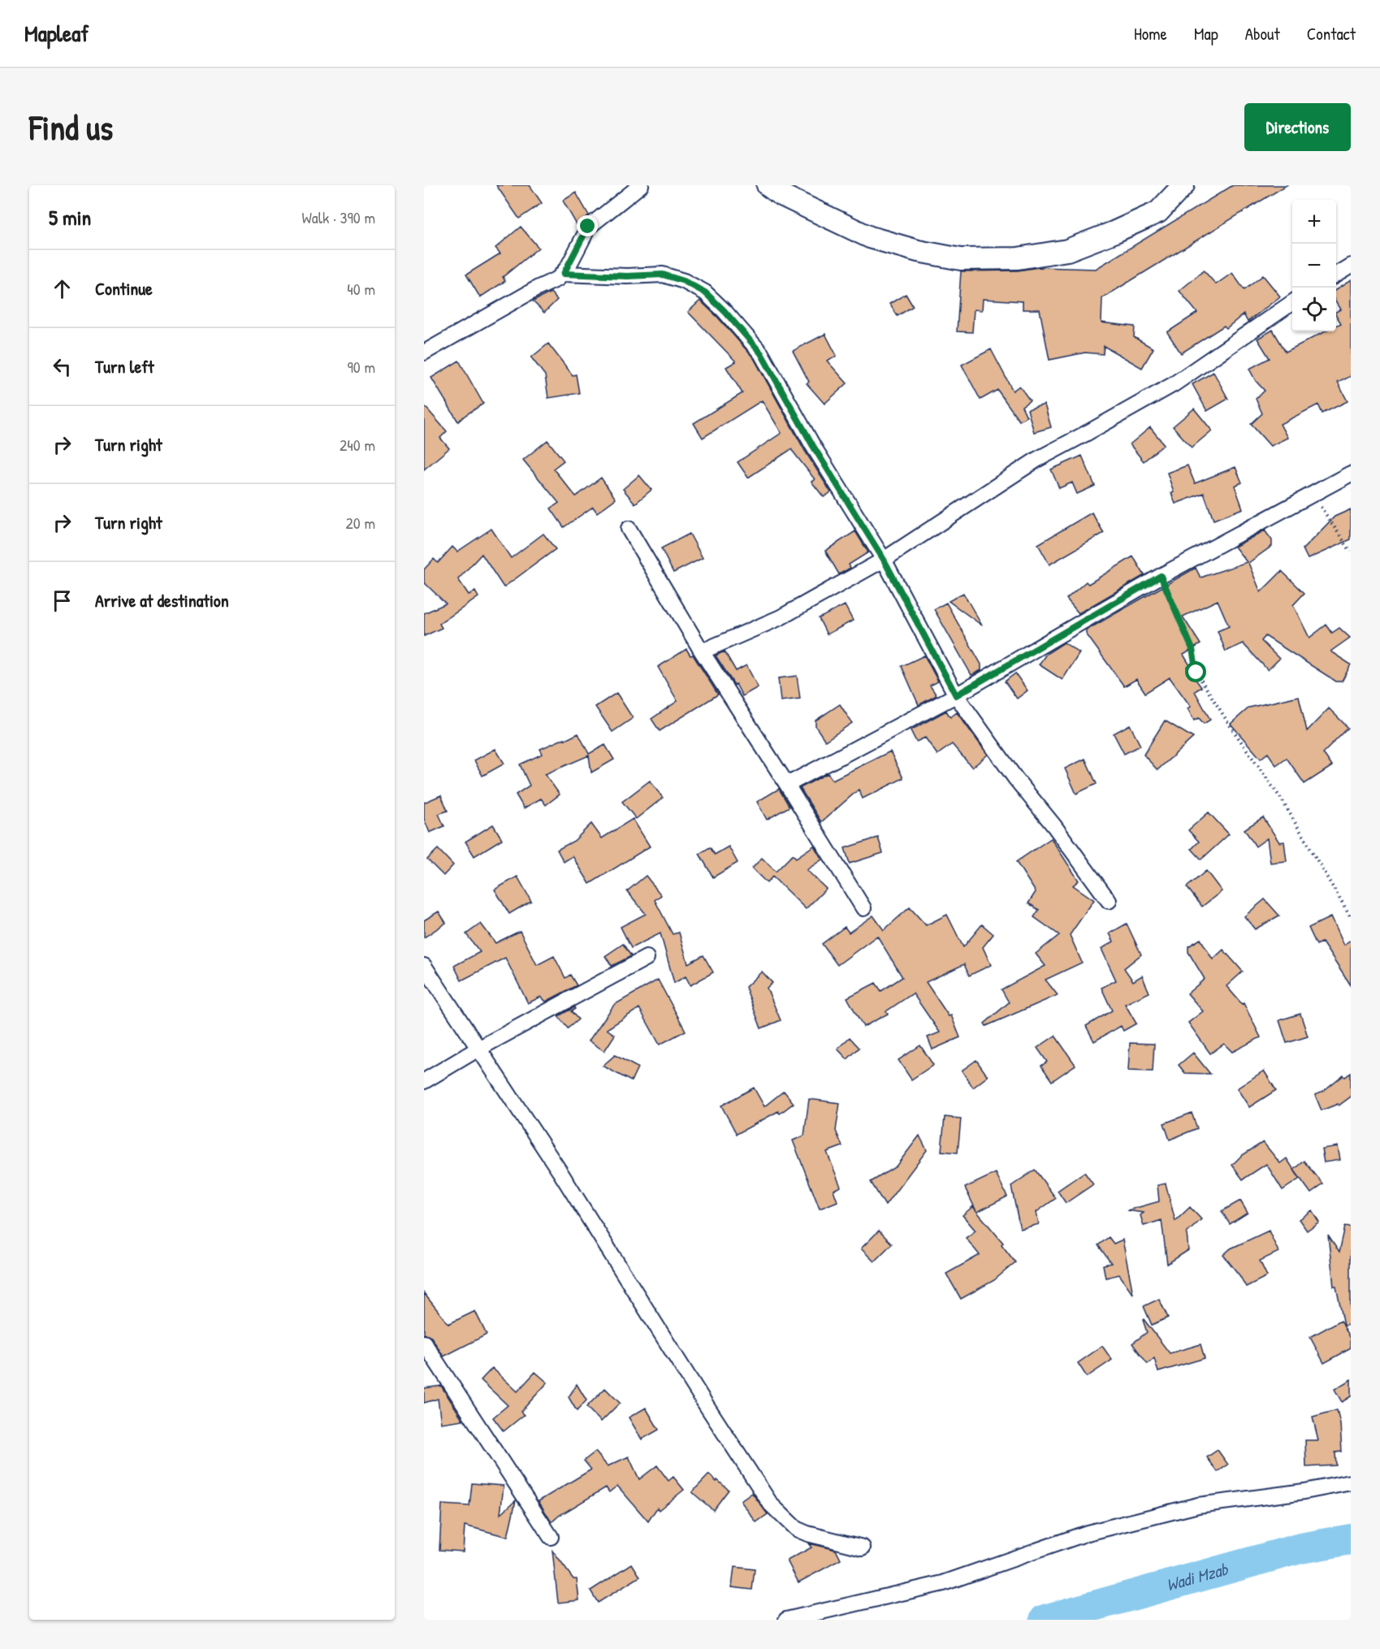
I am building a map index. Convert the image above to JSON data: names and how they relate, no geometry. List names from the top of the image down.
{
  "water": ["Wadi Mzab"],
  "page": {
    "header": "Mapleaf",
    "nav": [
      "Home",
      "Map",
      "About",
      "Contact"
    ],
    "buttons": "Directions",
    "title": "Find us",
    "heading": ["5 min", "Walk · 390 m"],
    "map_buttons": ["+", "−"],
    "list": [
      ["Continue", "40 m"],
      ["Turn left", "90 m"],
      ["Turn right", "240 m"],
      ["Turn right", "20 m"],
      "Arrive at destination"
    ]
  }
}
